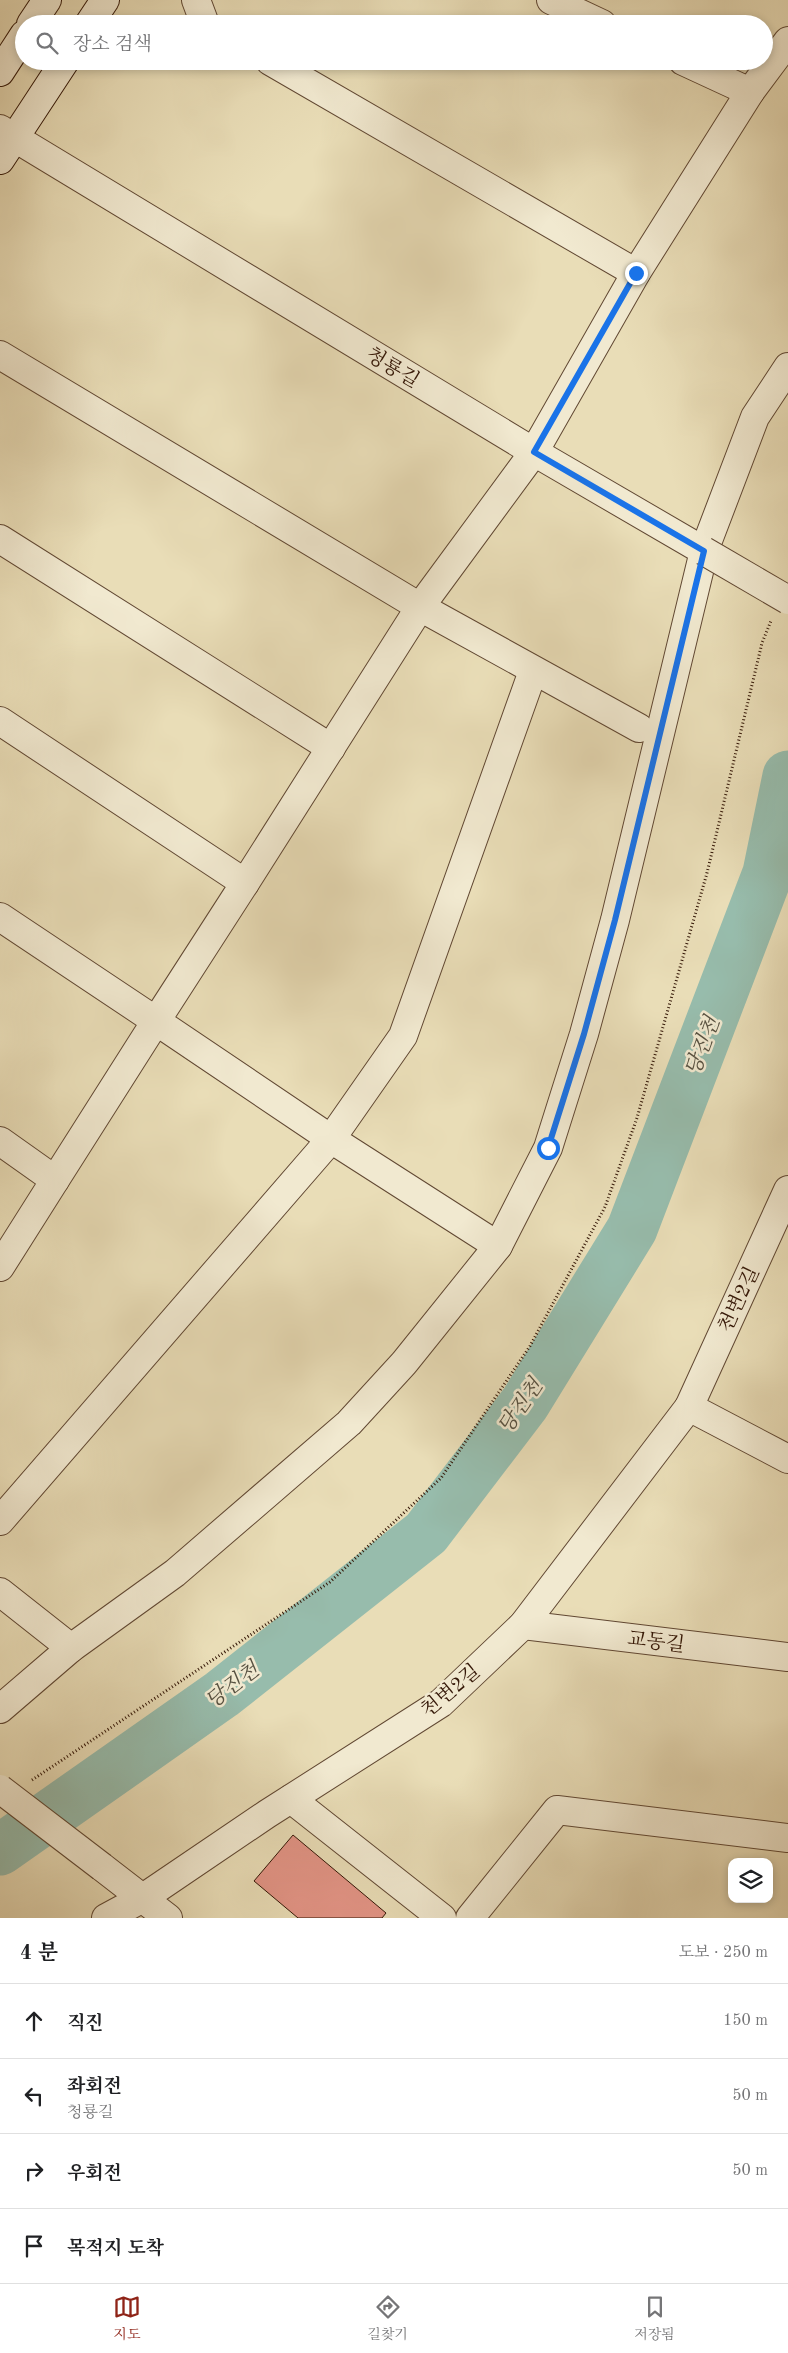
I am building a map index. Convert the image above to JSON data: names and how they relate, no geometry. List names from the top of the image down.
{
  "streets": {
    "street": ["청룡길", "천변2길", "교동길"]
  },
  "crossings": [
    ["천변2길", "교동길"]
  ],
  "water": ["당진천"],
  "page": {
    "search": "장소 검색",
    "heading": ["4 분", "도보 · 250 m"],
    "list": [
      ["직진", "150 m"],
      ["좌회전", "청룡길", "50 m"],
      ["우회전", "50 m"],
      "목적지 도착"
    ],
    "nav": ["지도", "길찾기", "저장됨"]
  }
}
